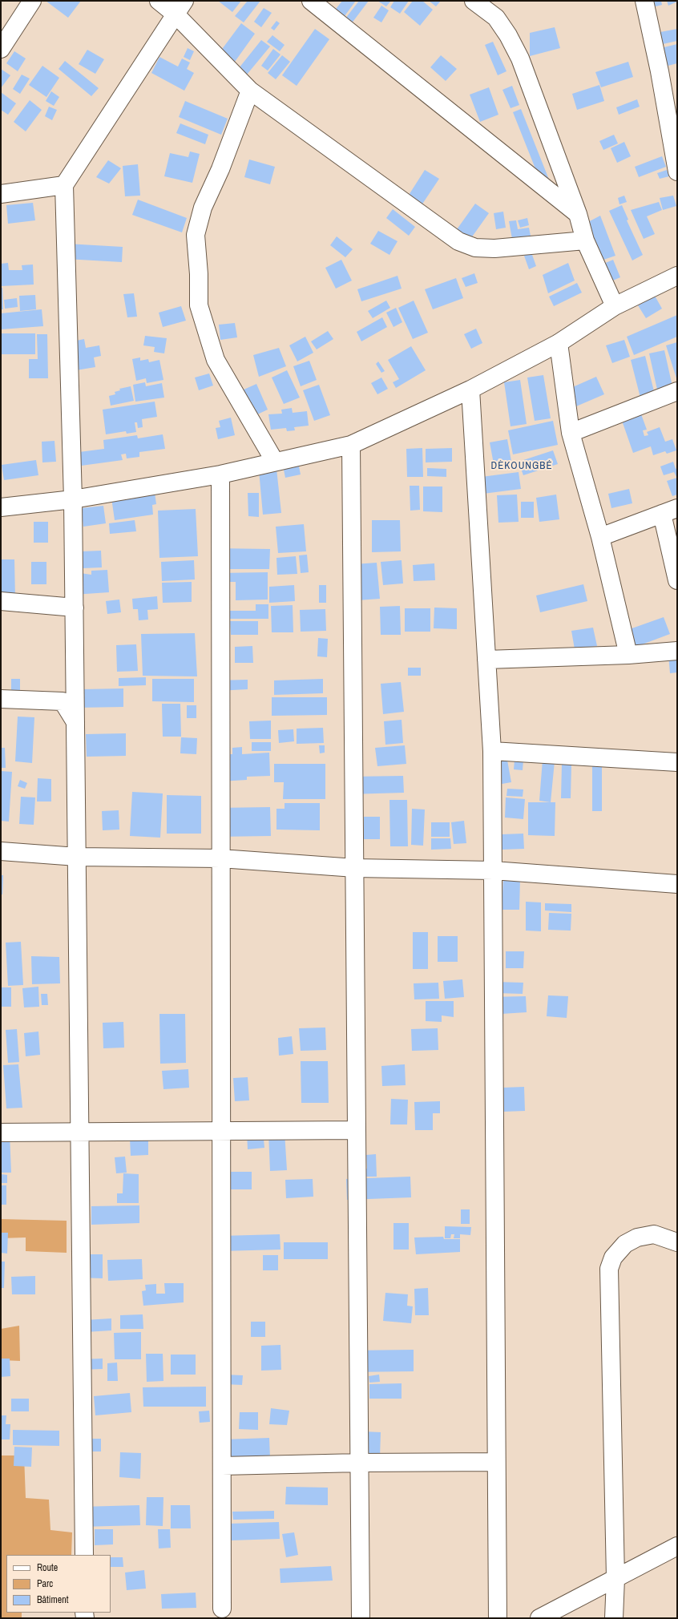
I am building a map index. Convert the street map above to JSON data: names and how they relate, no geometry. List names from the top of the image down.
{
  "districts": ["DÈKOUNGBÉ"],
  "legend": ["Route", "Parc", "Bâtiment"]
}
